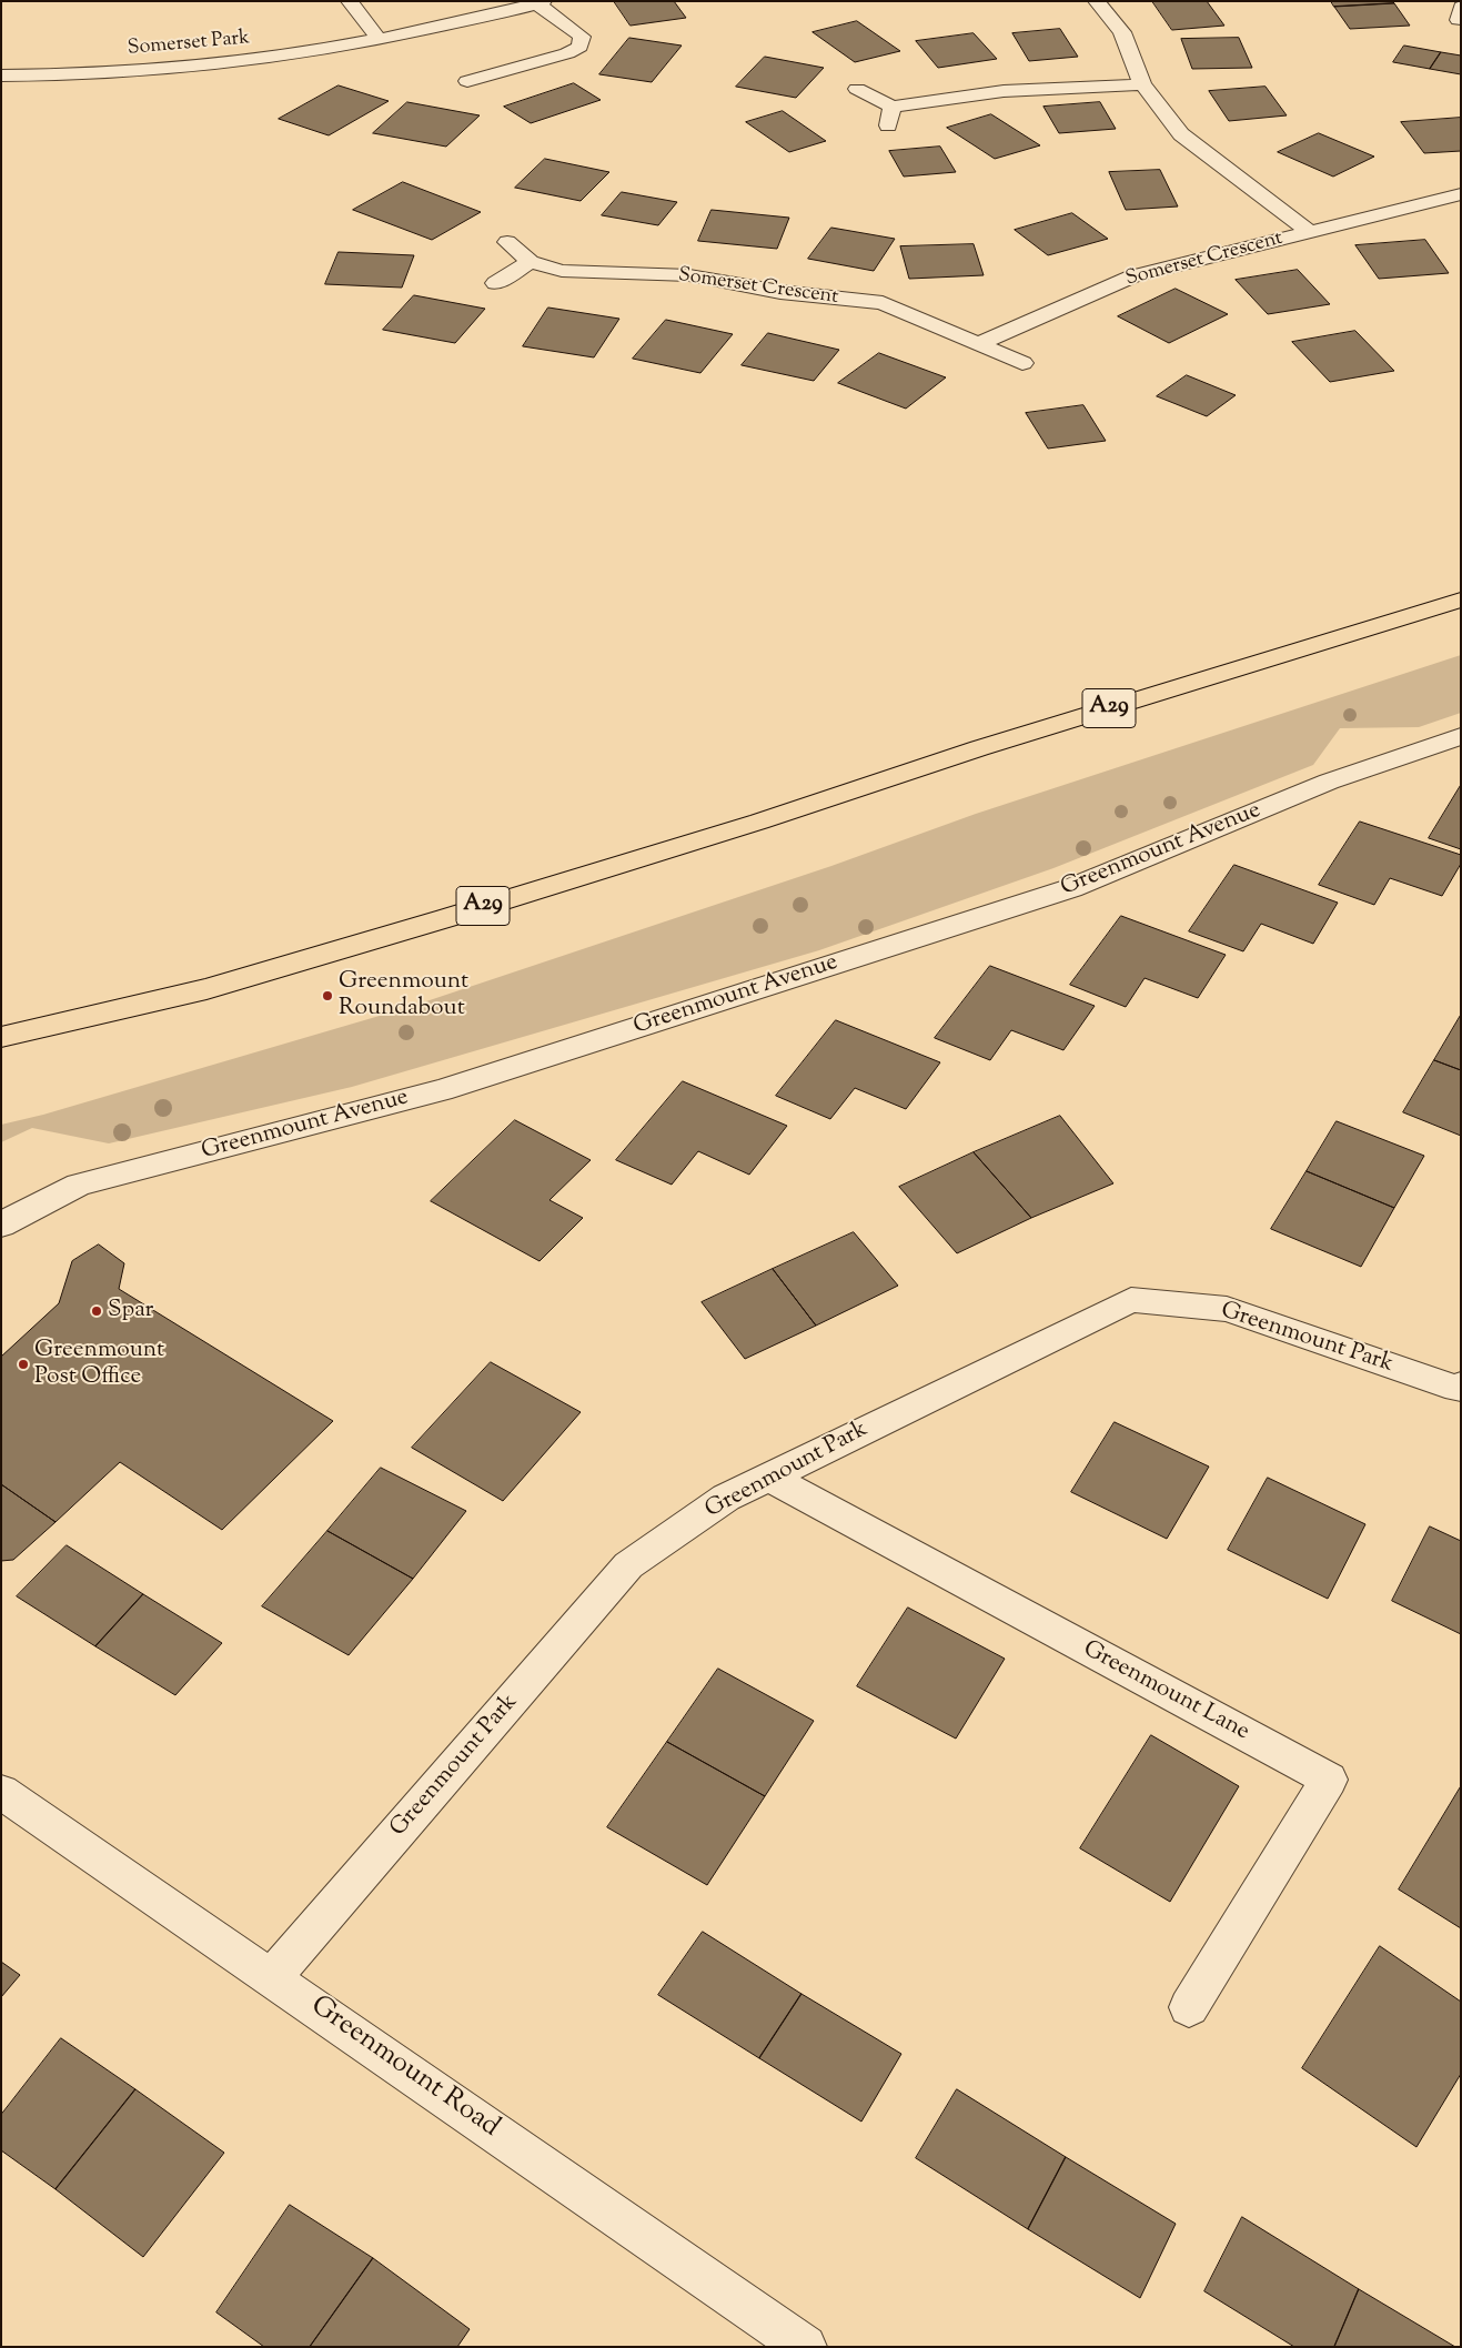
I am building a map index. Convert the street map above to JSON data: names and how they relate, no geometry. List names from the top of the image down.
{
  "streets": {
    "highway": ["A29"],
    "street": [
      "Somerset Park",
      "Somerset Crescent",
      "Greenmount Avenue",
      "Greenmount Park",
      "Greenmount Lane",
      "Greenmount Road"
    ]
  },
  "crossings": [
    ["Greenmount Park", "Greenmount Lane"],
    ["Greenmount Park", "Greenmount Road"]
  ],
  "places": ["Greenmount Roundabout", "Spar", "Greenmount Post Office"]
}
